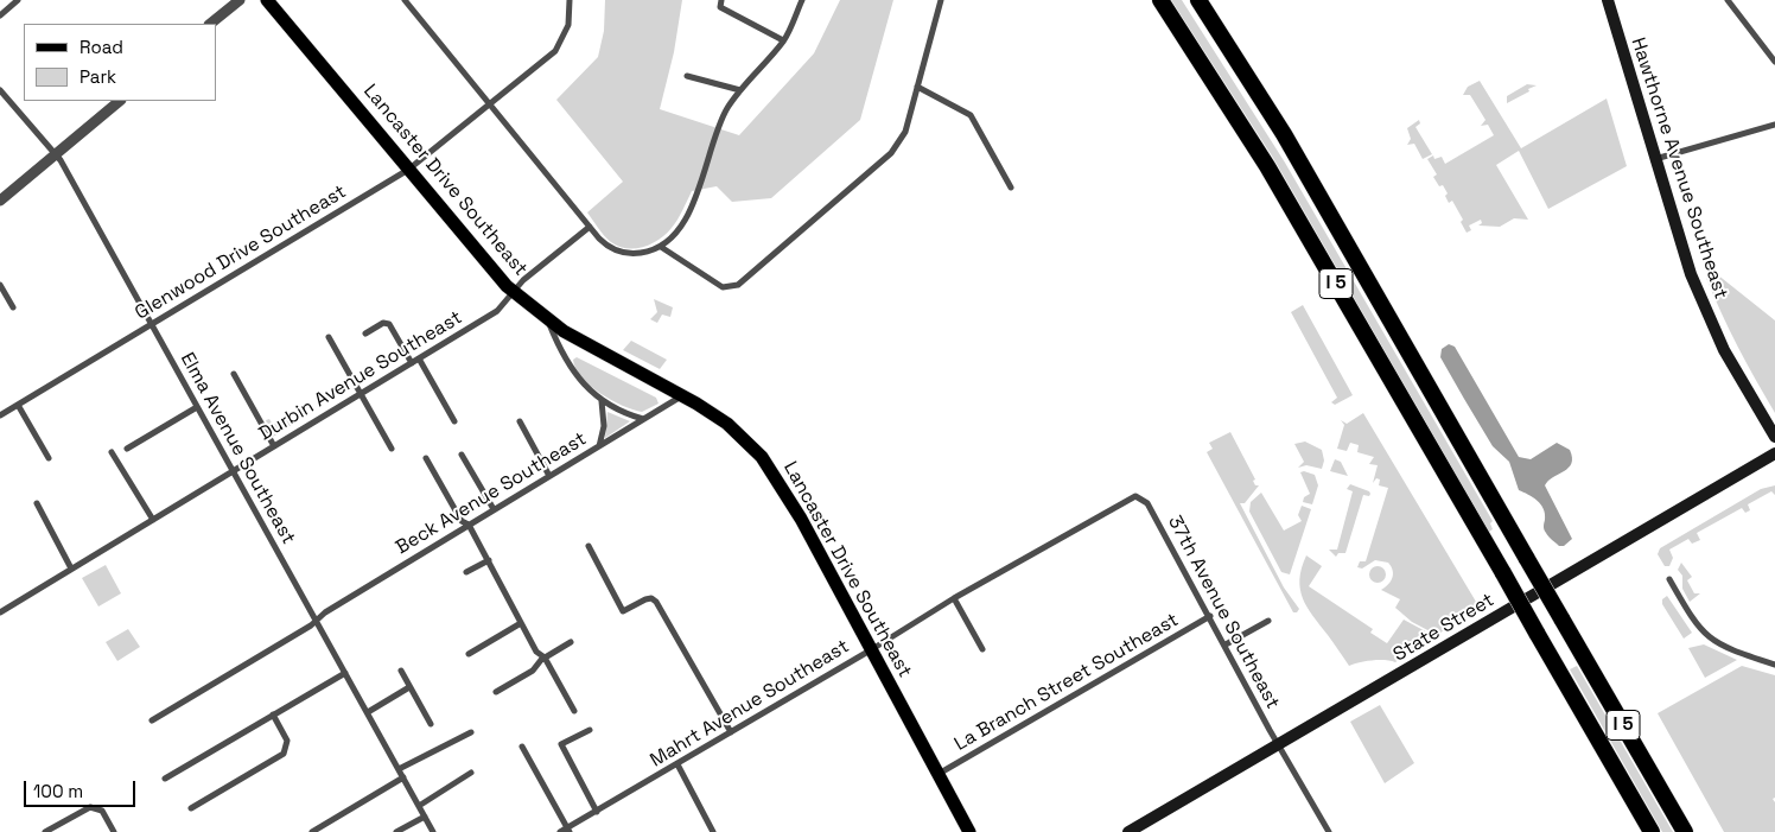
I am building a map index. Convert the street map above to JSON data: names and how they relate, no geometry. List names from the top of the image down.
{
  "streets": {
    "highway": ["I 5"],
    "main road": ["Hawthorne Avenue Southeast", "Lancaster Drive Southeast", "State Street"],
    "street": [
      "Glenwood Drive Southeast",
      "Durbin Avenue Southeast",
      "Elma Avenue Southeast",
      "Beck Avenue Southeast",
      "37th Avenue Southeast",
      "La Branch Street Southeast",
      "Mahrt Avenue Southeast"
    ]
  },
  "crossings": [
    ["Lancaster Drive Southeast", "Glenwood Drive Southeast"],
    ["Lancaster Drive Southeast", "Durbin Avenue Southeast"],
    ["Lancaster Drive Southeast", "Beck Avenue Southeast"],
    ["Lancaster Drive Southeast", "La Branch Street Southeast"],
    ["Lancaster Drive Southeast", "Mahrt Avenue Southeast"],
    ["Glenwood Drive Southeast", "Elma Avenue Southeast"],
    ["Durbin Avenue Southeast", "Elma Avenue Southeast"],
    ["Elma Avenue Southeast", "Beck Avenue Southeast"],
    ["37th Avenue Southeast", "State Street"],
    ["37th Avenue Southeast", "La Branch Street Southeast"],
    ["37th Avenue Southeast", "Mahrt Avenue Southeast"]
  ],
  "legend": ["Road", "Park"],
  "scale_bar": "100 m"
}
